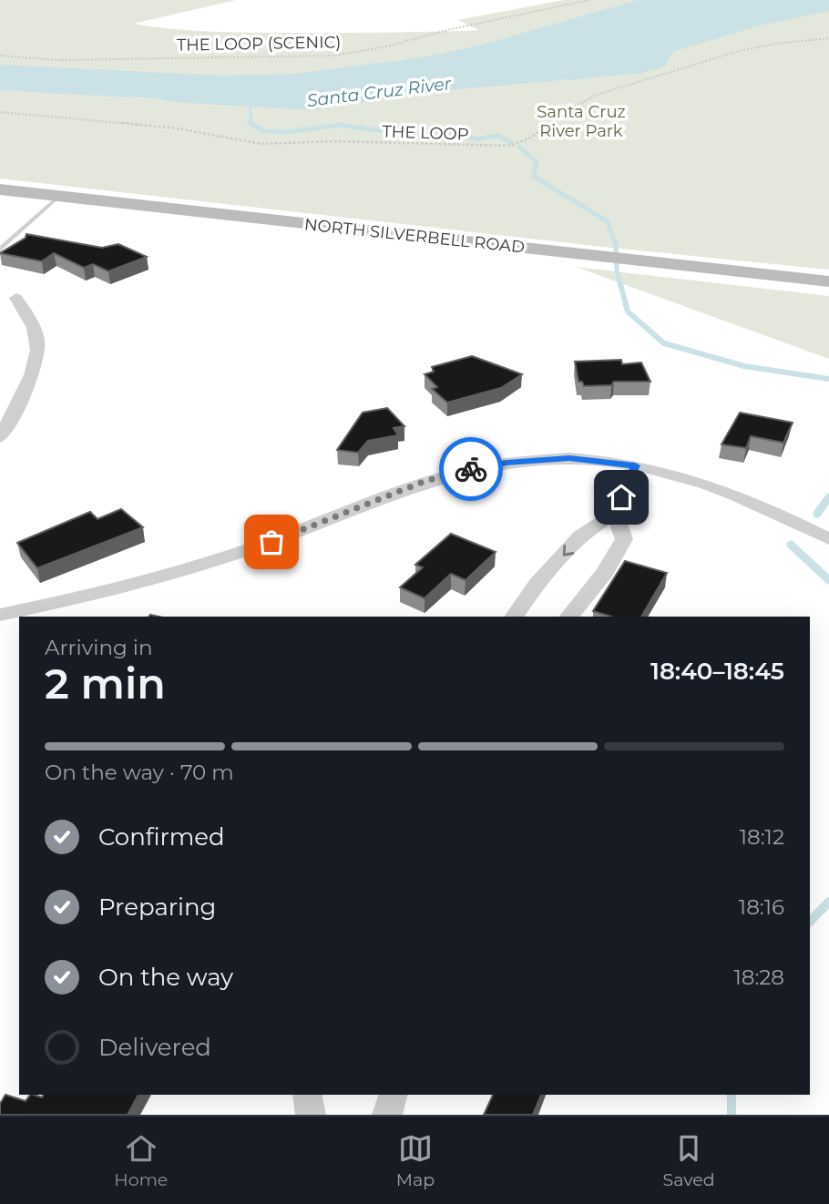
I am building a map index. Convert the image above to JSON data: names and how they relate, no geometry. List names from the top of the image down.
{
  "streets": {
    "main road": ["NORTH SILVERBELL ROAD"],
    "path": ["THE LOOP (SCENIC)", "THE LOOP"]
  },
  "water": ["Santa Cruz River"],
  "parks": ["Santa Cruz River Park"],
  "page": {
    "heading": ["2 min", "Arriving in", "18:40–18:45"],
    "bar": "On the way · 70 m",
    "list": [
      ["Confirmed", "18:12"],
      ["Preparing", "18:16"],
      ["On the way", "18:28"],
      "Delivered"
    ],
    "tabs": ["Home", "Map", "Saved"]
  }
}
